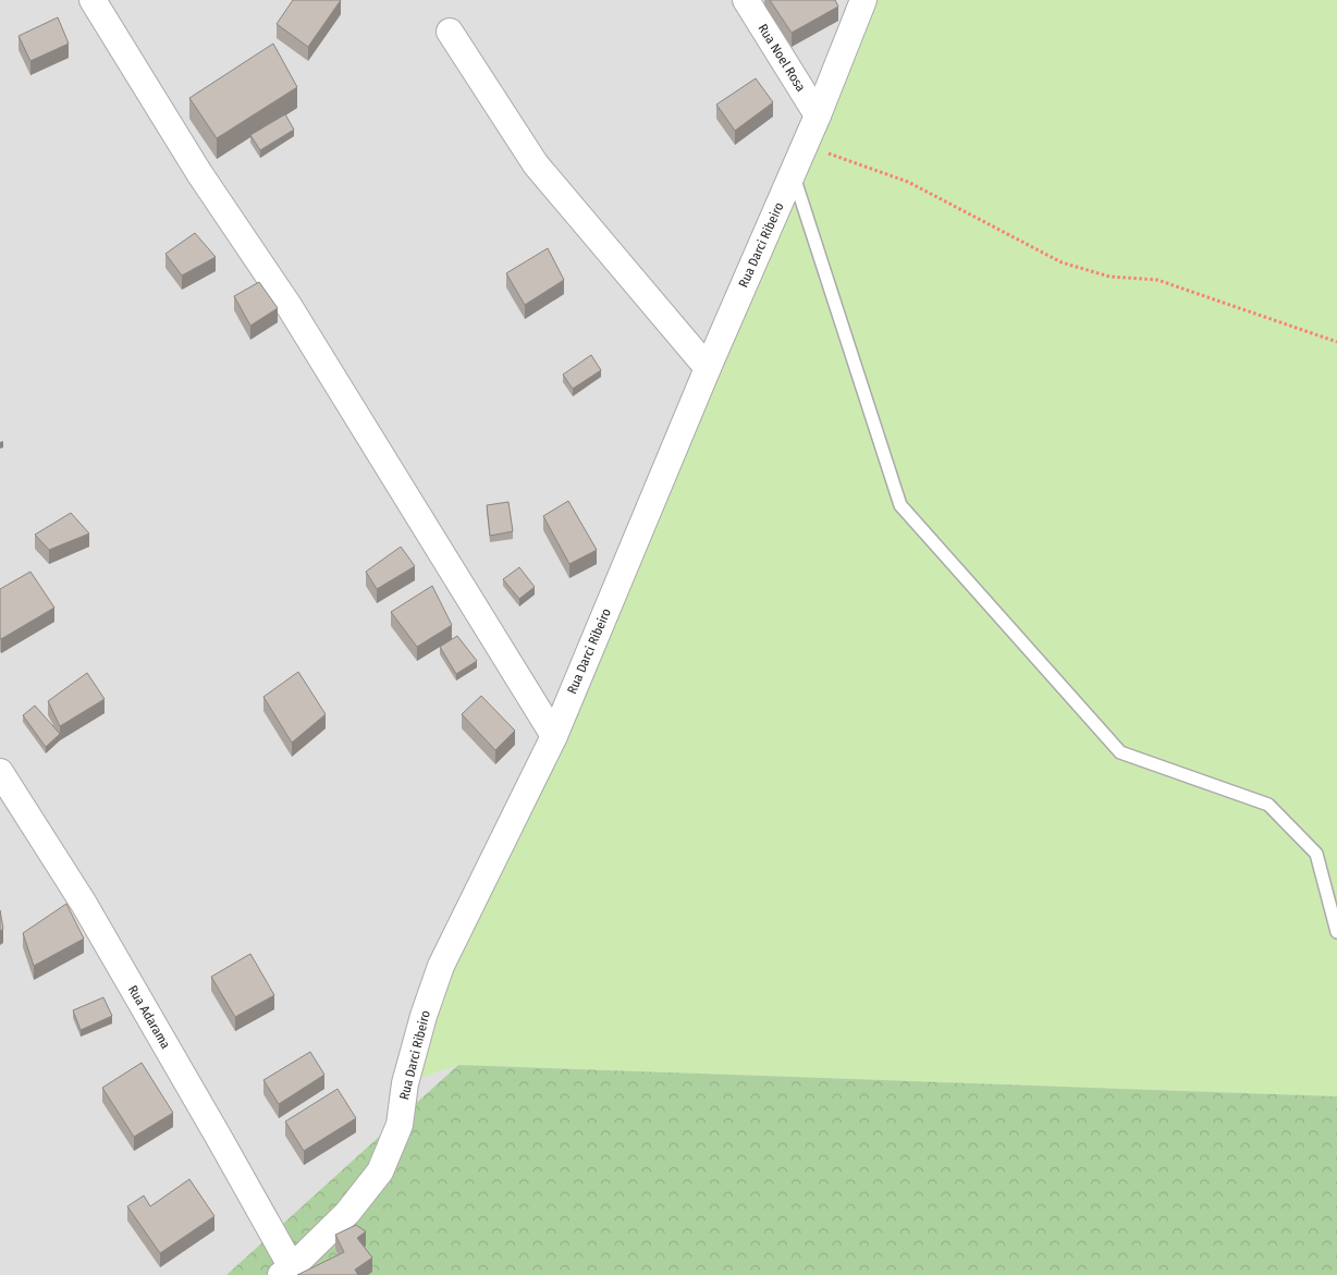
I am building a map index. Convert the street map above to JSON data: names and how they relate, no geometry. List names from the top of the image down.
{
  "streets": {
    "street": ["Rua Noel Rosa", "Rua Darci Ribeiro", "Rua Adarama"]
  },
  "crossings": [
    ["Rua Noel Rosa", "Rua Darci Ribeiro"],
    ["Rua Darci Ribeiro", "Rua Adarama"]
  ]
}
